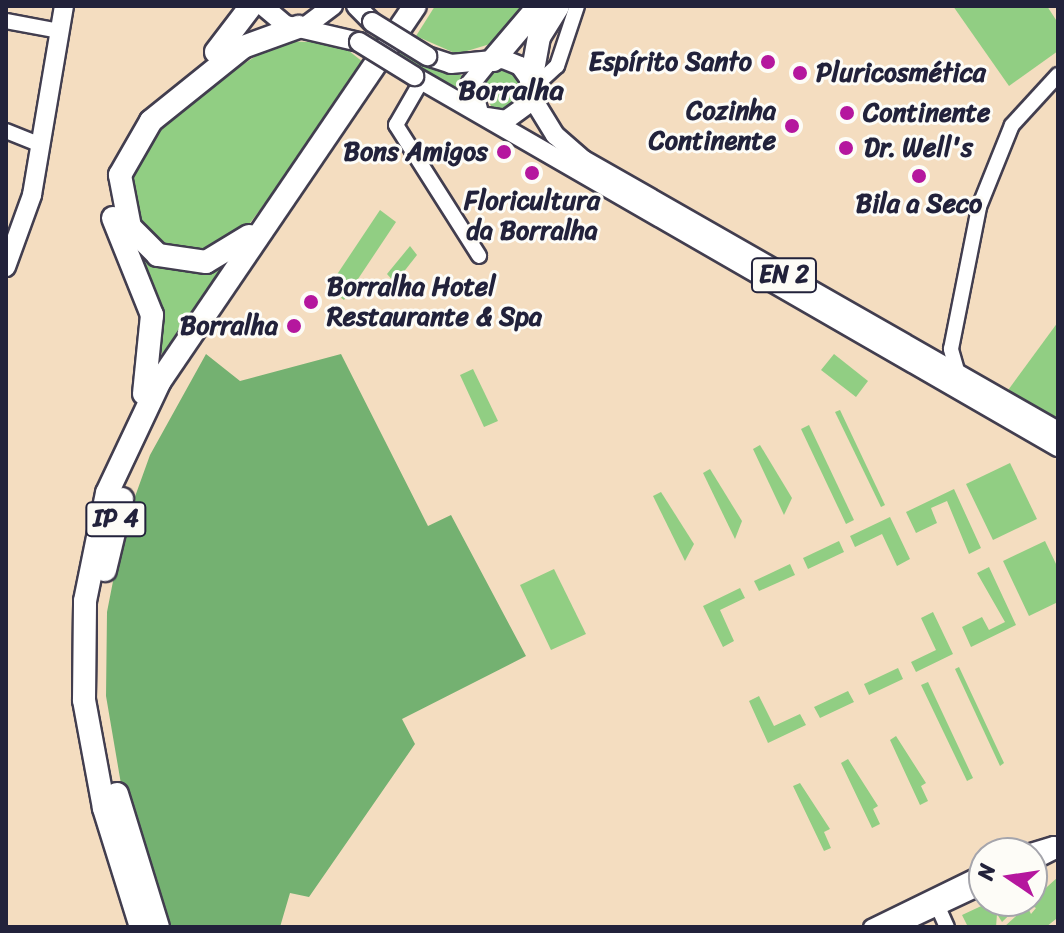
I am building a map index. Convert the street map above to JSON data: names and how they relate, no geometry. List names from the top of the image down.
{
  "streets": {
    "highway": ["IP 4"],
    "main road": ["EN 2"]
  },
  "districts": ["Borralha"],
  "places": [
    "Espírito Santo",
    "Pluricosmética",
    "Continente",
    "Cozinha Continente",
    "Dr. Well's",
    "Bons Amigos",
    "Floricultura da Borralha",
    "Bila a Seco",
    "Borralha Hotel Restaurante & Spa",
    "Borralha"
  ],
  "north": "left"
}
